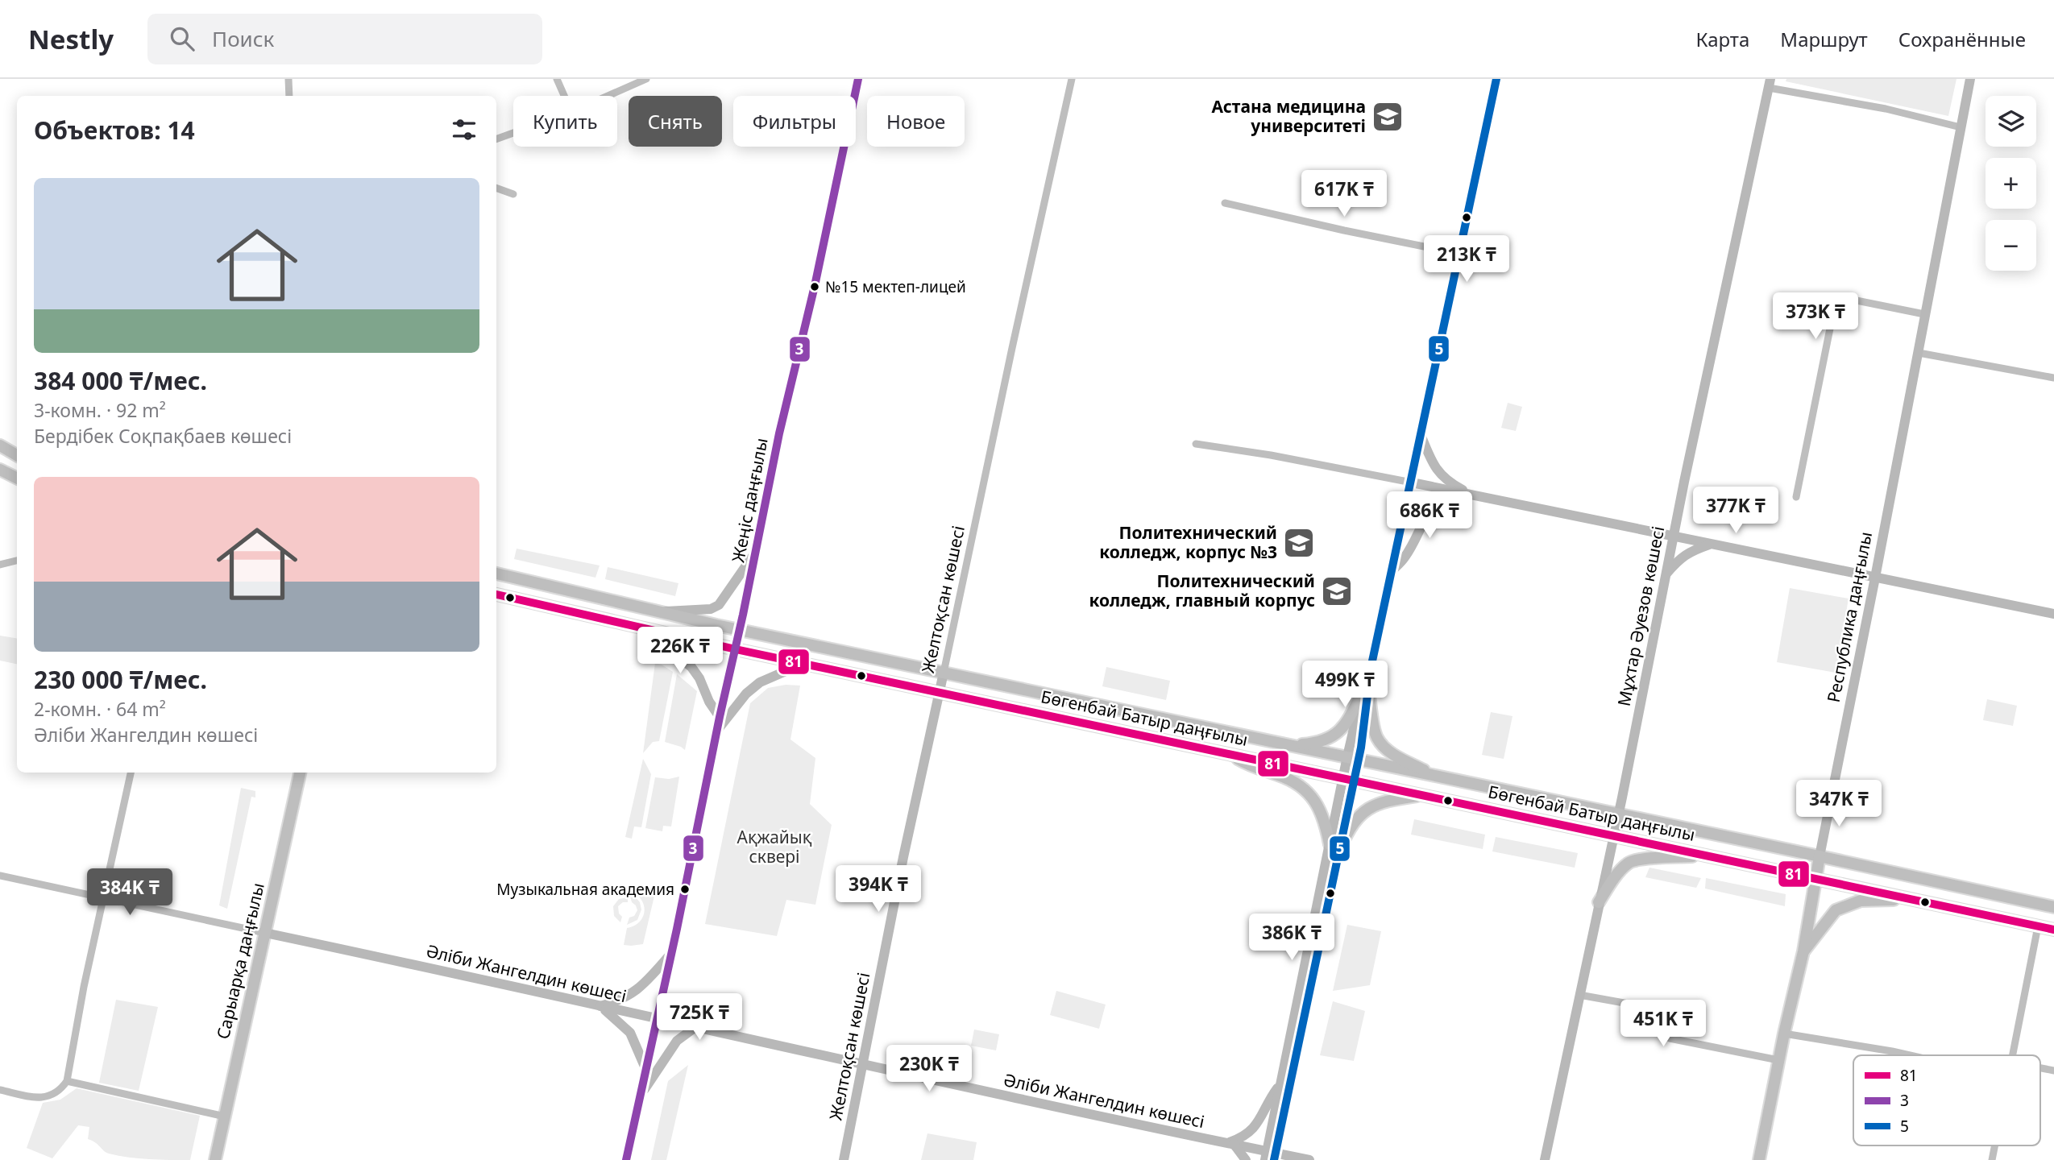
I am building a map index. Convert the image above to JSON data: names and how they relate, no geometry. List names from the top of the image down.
{
  "streets": {
    "main road": [
      "Жеңіс даңғылы",
      "Желтоқсан көшесі",
      "Мұхтар Әуезов көшесі",
      "Республика даңғылы",
      "Бөгенбай Батыр даңғылы",
      "Сарыарқа даңғылы",
      "Әліби Жангелдин көшесі"
    ]
  },
  "crossings": [
    ["Жеңіс даңғылы", "Бөгенбай Батыр даңғылы"],
    ["Жеңіс даңғылы", "Әліби Жангелдин көшесі"],
    ["Желтоқсан көшесі", "Бөгенбай Батыр даңғылы"],
    ["Желтоқсан көшесі", "Әліби Жангелдин көшесі"],
    ["Мұхтар Әуезов көшесі", "Бөгенбай Батыр даңғылы"],
    ["Республика даңғылы", "Бөгенбай Батыр даңғылы"],
    ["Сарыарқа даңғылы", "Әліби Жангелдин көшесі"]
  ],
  "parks": ["Ақжайық сквері"],
  "places": {
    "school or university": ["Астана медицина университеті", "Политехнический колледж, корпус №3", "Политехнический колледж, главный корпус"],
    "other": ["№15 мектеп-лицей", "Музыкальная академия"]
  },
  "lines": ["transit line 3", "transit line 5", "transit line 81"],
  "legend": ["81", "3", "5"],
  "page": {
    "header": "Nestly",
    "search": "Поиск",
    "nav": ["Карта", "Маршрут", "Сохранённые"],
    "map_buttons": ["+", "−"],
    "chip": [
      "Купить",
      "Снять",
      "Фильтры",
      "Новое"
    ],
    "heading": "Объектов: 14",
    "list": [
      {
        "name": "384 000 ₸/мес.",
        "note": "3-комн. · 92 m² · Бердібек Соқпақбаев көшесі"
      },
      {
        "name": "230 000 ₸/мес.",
        "note": "2-комн. · 64 m² · Әліби Жангелдин көшесі"
      }
    ],
    "price": [
      "617K ₸",
      "213K ₸",
      "373K ₸",
      "377K ₸",
      "686K ₸",
      "226K ₸",
      "499K ₸",
      "347K ₸",
      "394K ₸",
      "384K ₸",
      "386K ₸",
      "725K ₸",
      "451K ₸",
      "230K ₸"
    ]
  }
}
